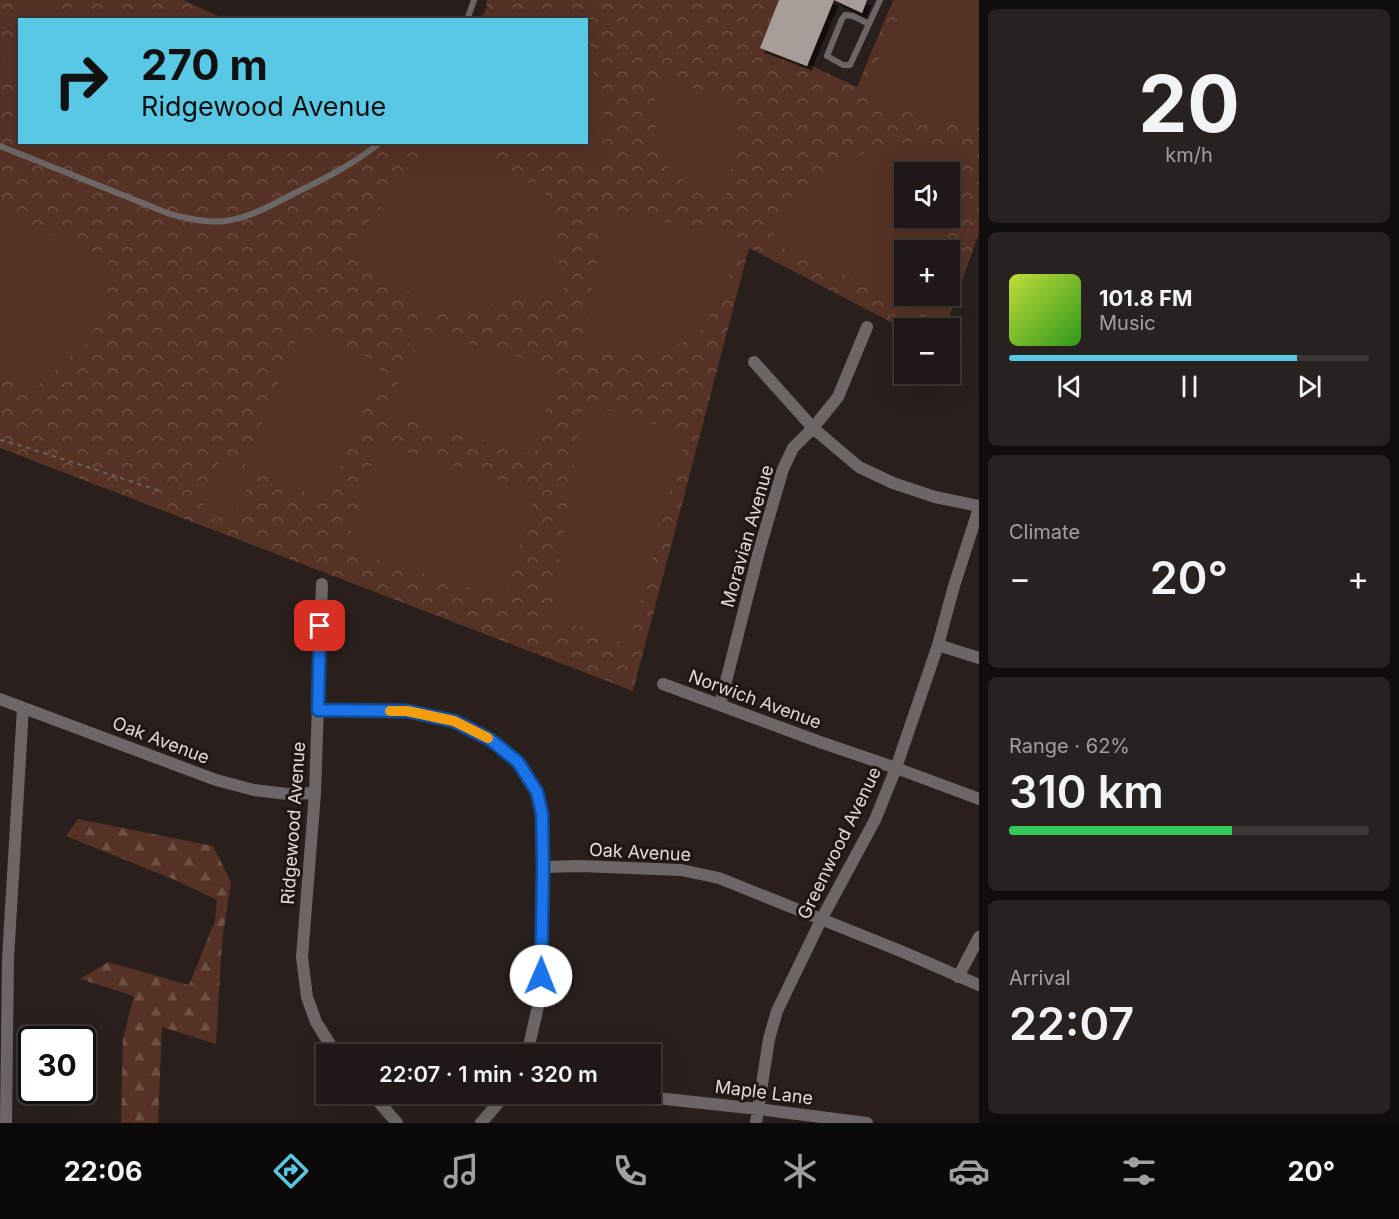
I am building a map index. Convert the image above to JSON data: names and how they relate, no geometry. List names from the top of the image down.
{
  "streets": {
    "street": [
      "Moravian Avenue",
      "Norwich Avenue",
      "Oak Avenue",
      "Ridgewood Avenue",
      "Greenwood Avenue",
      "Maple Lane"
    ]
  },
  "crossings": [
    ["Moravian Avenue", "Norwich Avenue"],
    ["Norwich Avenue", "Greenwood Avenue"],
    ["Oak Avenue", "Ridgewood Avenue"],
    ["Oak Avenue", "Greenwood Avenue"],
    ["Greenwood Avenue", "Maple Lane"]
  ],
  "page": {
    "tile": [
      ["20", "km/h"],
      "Climate",
      ["Range · 62%", "310 km"],
      ["Arrival", "22:07"]
    ],
    "turn": ["270 m", "Ridgewood Avenue"],
    "map_buttons": ["+", "−"],
    "song": ["101.8 FM", "Music"],
    "heat": ["−", "20°", "+"],
    "limit": "30",
    "trip": "22:07 · 1 min · 320 m",
    "tabs": ["22:06", "20°"]
  }
}
